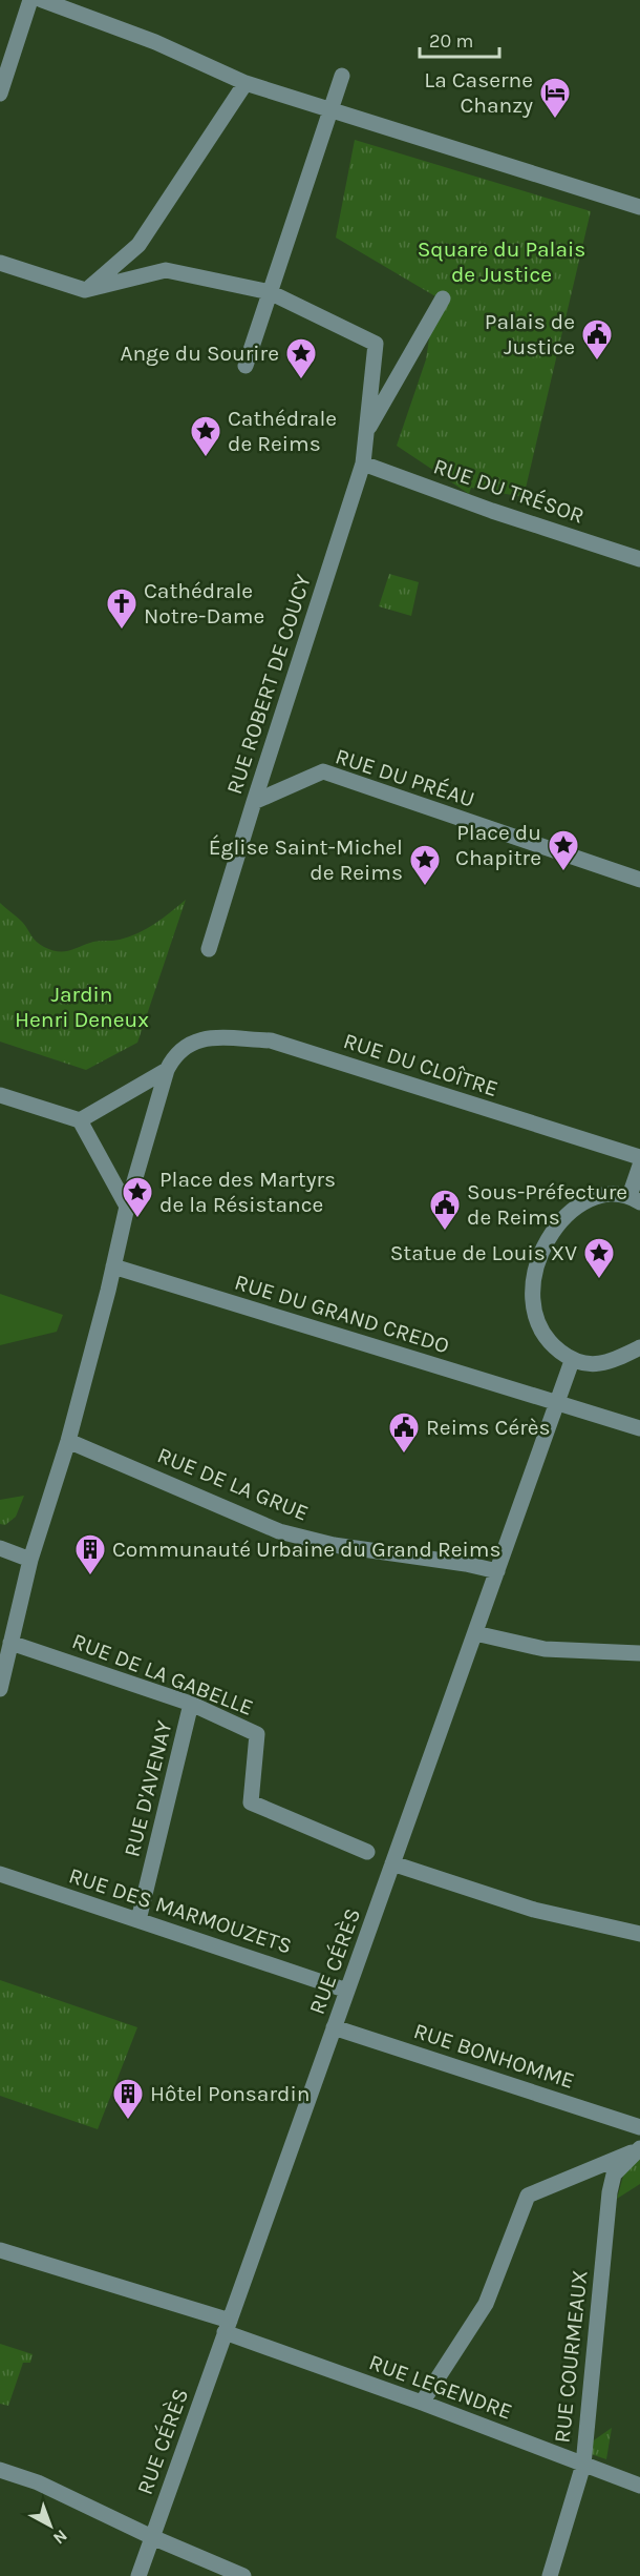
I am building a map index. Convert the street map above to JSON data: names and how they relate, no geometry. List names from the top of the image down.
{
  "streets": {
    "street": [
      "RUE DU TRÉSOR",
      "RUE ROBERT DE COUCY",
      "RUE DU PRÉAU",
      "RUE DU CLOÎTRE",
      "RUE DU GRAND CREDO",
      "RUE DE LA GRUE",
      "RUE DE LA GABELLE",
      "RUE D'AVENAY",
      "RUE DES MARMOUZETS",
      "RUE CÉRÈS",
      "RUE BONHOMME",
      "RUE COURMEAUX",
      "RUE LEGENDRE"
    ]
  },
  "crossings": [
    ["RUE DU TRÉSOR", "RUE ROBERT DE COUCY"],
    ["RUE ROBERT DE COUCY", "RUE DU PRÉAU"],
    ["RUE DU GRAND CREDO", "RUE CÉRÈS"],
    ["RUE DE LA GRUE", "RUE CÉRÈS"],
    ["RUE DE LA GABELLE", "RUE D'AVENAY"],
    ["RUE D'AVENAY", "RUE DES MARMOUZETS"],
    ["RUE DES MARMOUZETS", "RUE CÉRÈS"],
    ["RUE CÉRÈS", "RUE BONHOMME"],
    ["RUE CÉRÈS", "RUE LEGENDRE"],
    ["RUE COURMEAUX", "RUE LEGENDRE"]
  ],
  "parks": ["Square du Palais de Justice", "Jardin Henri Deneux"],
  "places": {
    "hotel": ["La Caserne Chanzy"],
    "public building": ["Palais de Justice", "Sous-Préfecture de Reims", "Reims Cérès"],
    "place": [
      "Ange du Sourire",
      "Cathédrale de Reims",
      "Place du Chapitre",
      "Église Saint-Michel de Reims",
      "Place des Martyrs de la Résistance",
      "Statue de Louis XV"
    ],
    "church": ["Cathédrale Notre-Dame"],
    "building": ["Communauté Urbaine du Grand Reims", "Hôtel Ponsardin"]
  },
  "scale_bar": "20 m",
  "north": "bottom right"
}
